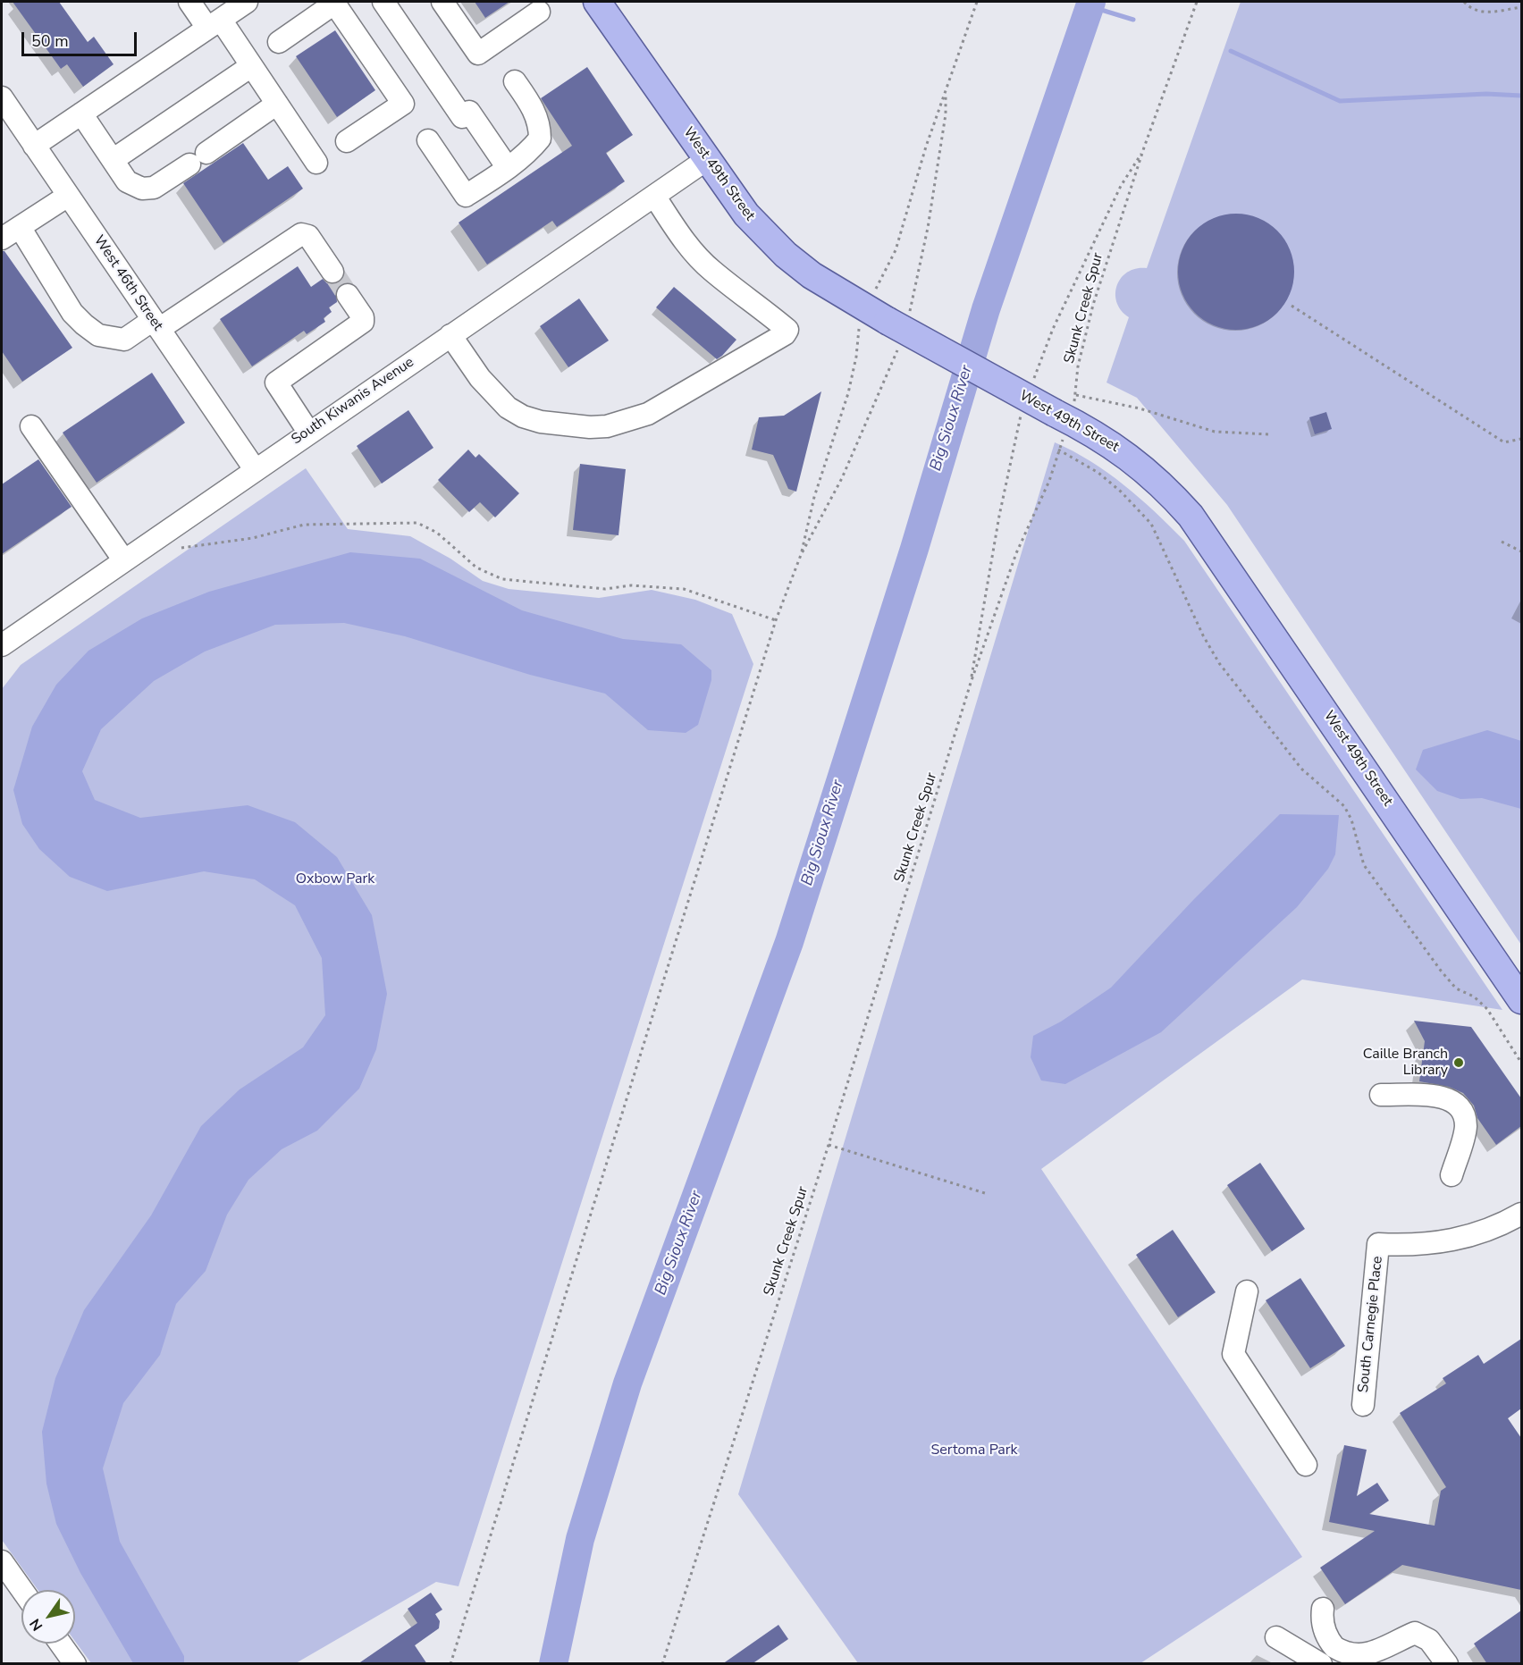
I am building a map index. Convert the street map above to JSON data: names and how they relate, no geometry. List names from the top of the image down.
{
  "streets": {
    "main road": ["West 49th Street"],
    "street": ["West 46th Street", "South Kiwanis Avenue", "South Carnegie Place"],
    "path": ["Skunk Creek Spur"]
  },
  "crossings": [
    ["West 49th Street", "Skunk Creek Spur"],
    ["West 49th Street", "South Kiwanis Avenue"],
    ["West 46th Street", "South Kiwanis Avenue"]
  ],
  "water": ["Big Sioux River"],
  "parks": ["Oxbow Park", "Sertoma Park"],
  "places": ["Caille Branch Library"],
  "scale_bar": "50 m",
  "north": "bottom left"
}
